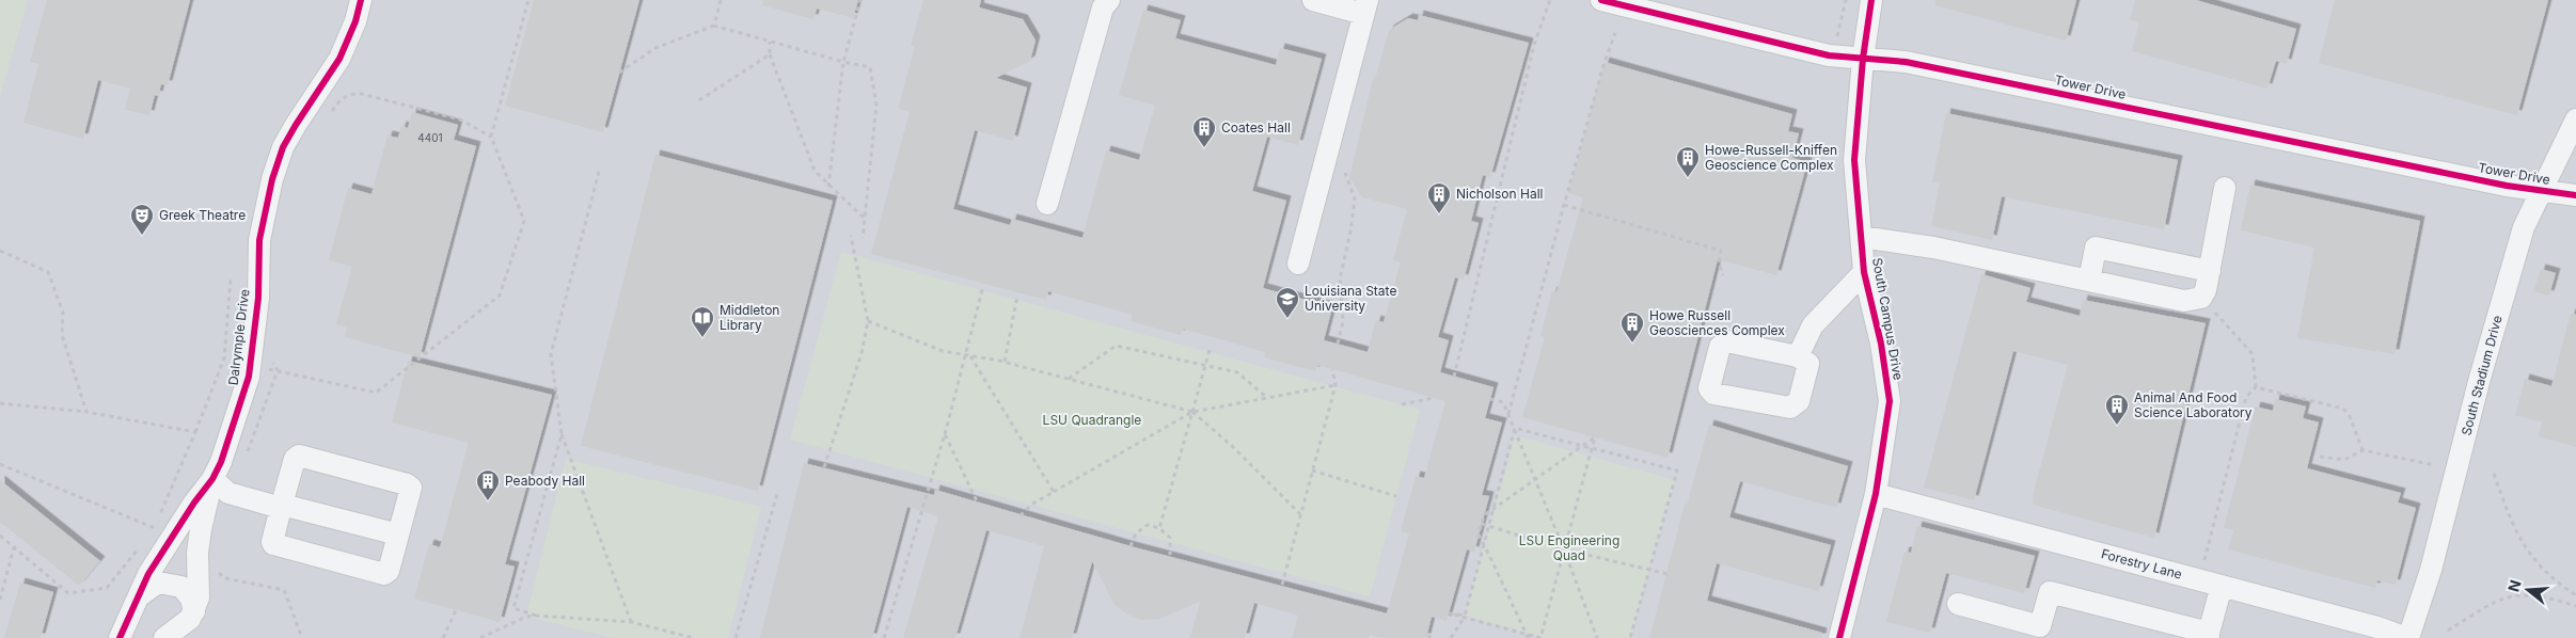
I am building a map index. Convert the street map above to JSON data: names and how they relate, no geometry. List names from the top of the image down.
{
  "streets": {
    "street": [
      "Tower Drive",
      "South Campus Drive",
      "Dalrymple Drive",
      "South Stadium Drive",
      "Forestry Lane"
    ]
  },
  "crossings": [
    ["Tower Drive", "South Campus Drive"],
    ["Tower Drive", "South Stadium Drive"],
    ["South Campus Drive", "Forestry Lane"],
    ["South Stadium Drive", "Forestry Lane"]
  ],
  "parks": ["LSU Quadrangle", "LSU Engineering Quad"],
  "places": {
    "building": [
      "Coates Hall",
      "Howe-Russell-Kniffen Geoscience Complex",
      "Nicholson Hall",
      "Howe Russell Geosciences Complex",
      "Animal And Food Science Laboratory",
      "Peabody Hall"
    ],
    "theatre": ["Greek Theatre"],
    "school or university": ["Louisiana State University"],
    "library": ["Middleton Library"]
  },
  "house_numbers": ["4401"],
  "north": "left"
}
